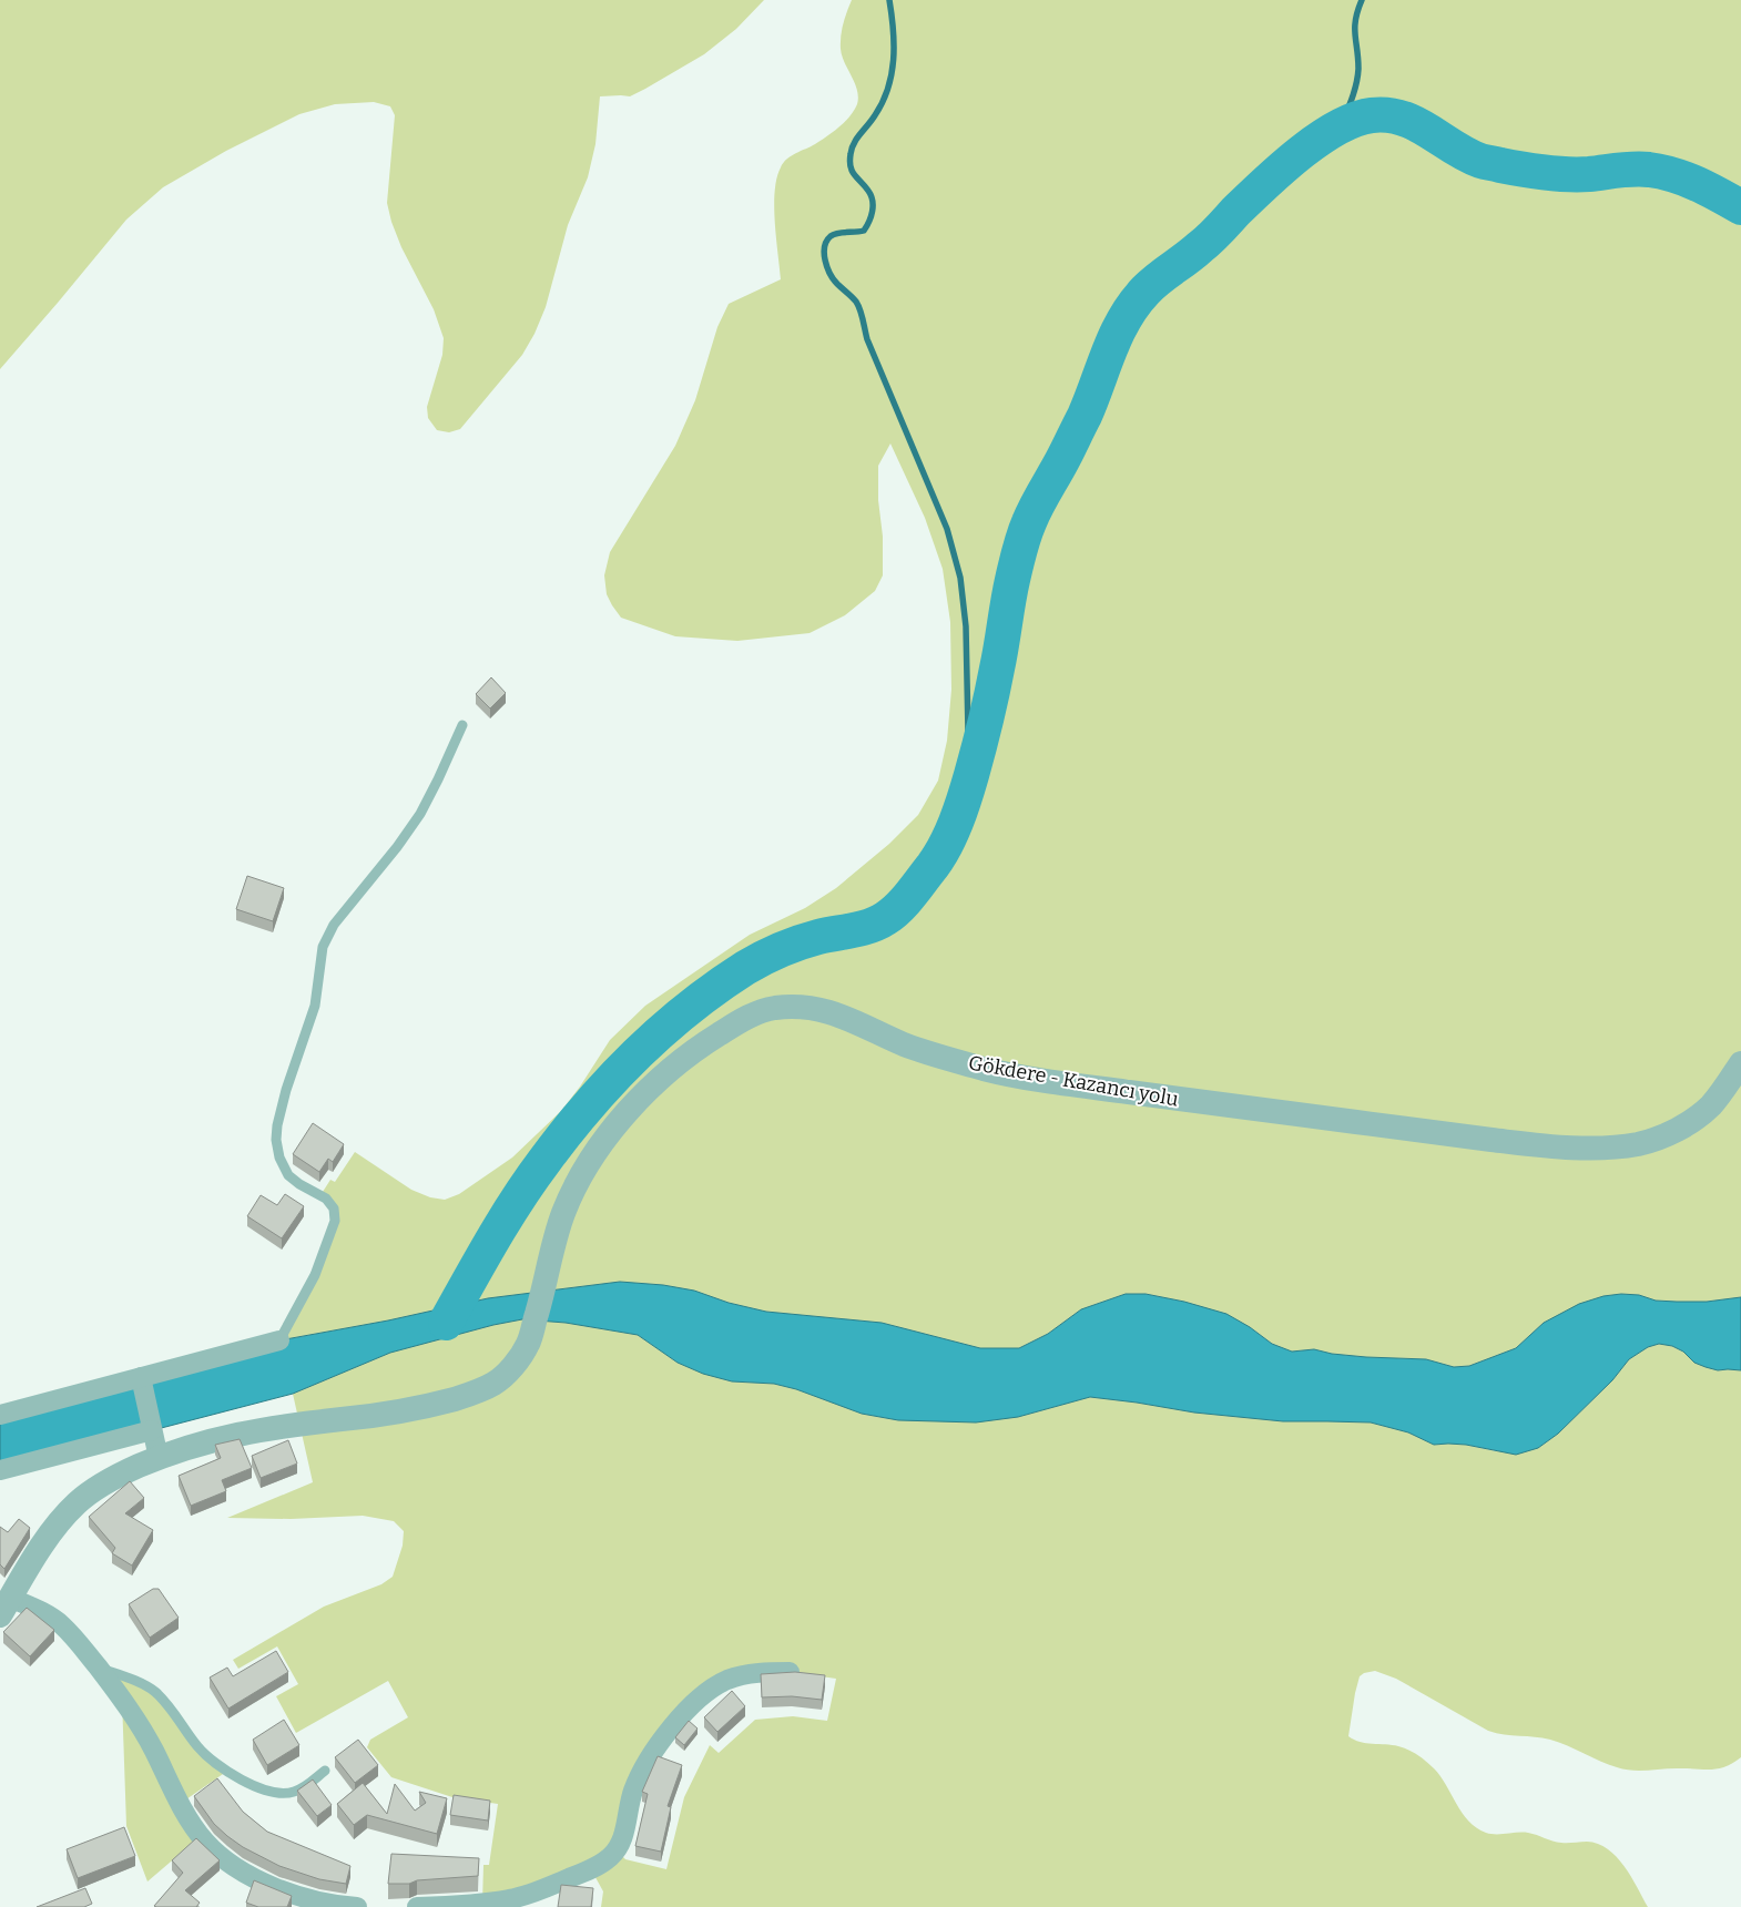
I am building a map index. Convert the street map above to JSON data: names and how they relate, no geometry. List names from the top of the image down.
{
  "streets": {
    "street": ["Gökdere - Kazancı yolu"]
  }
}
